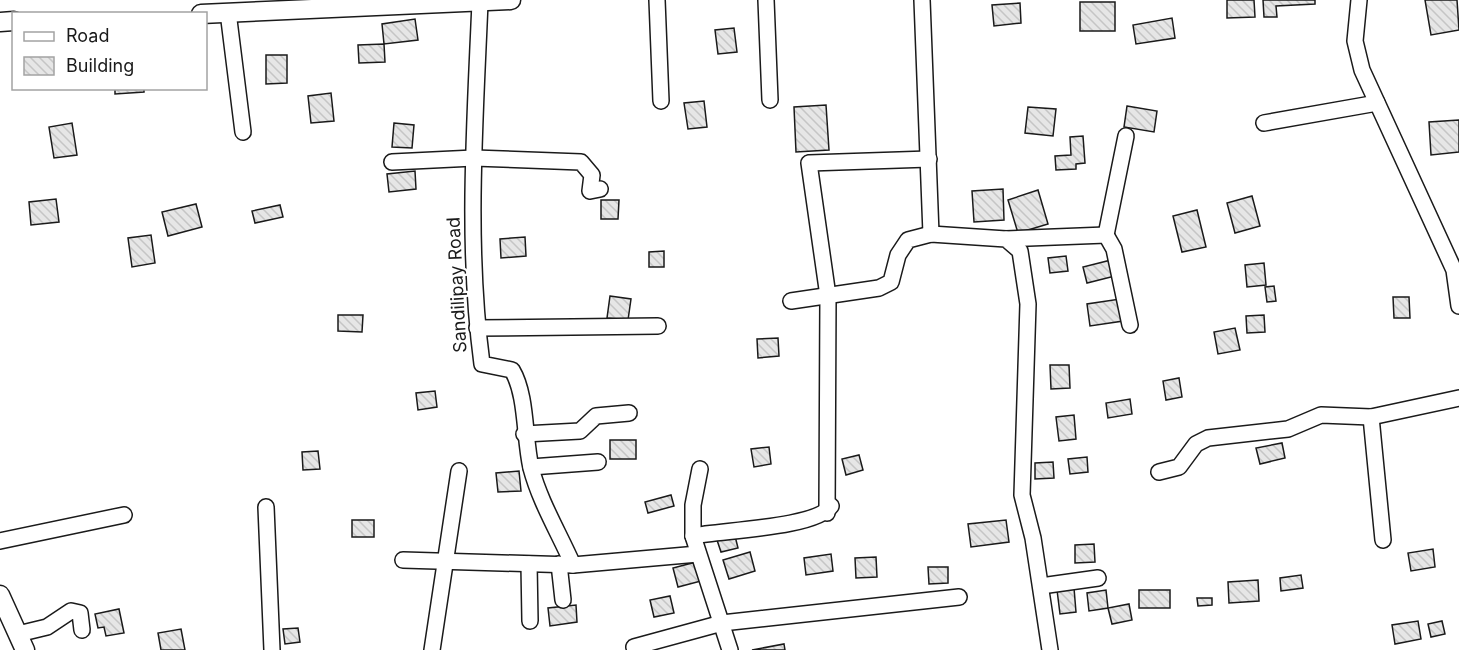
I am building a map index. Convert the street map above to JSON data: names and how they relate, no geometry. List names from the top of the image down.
{
  "streets": {
    "street": ["Sandilipay Road"]
  },
  "legend": ["Road", "Building"]
}
